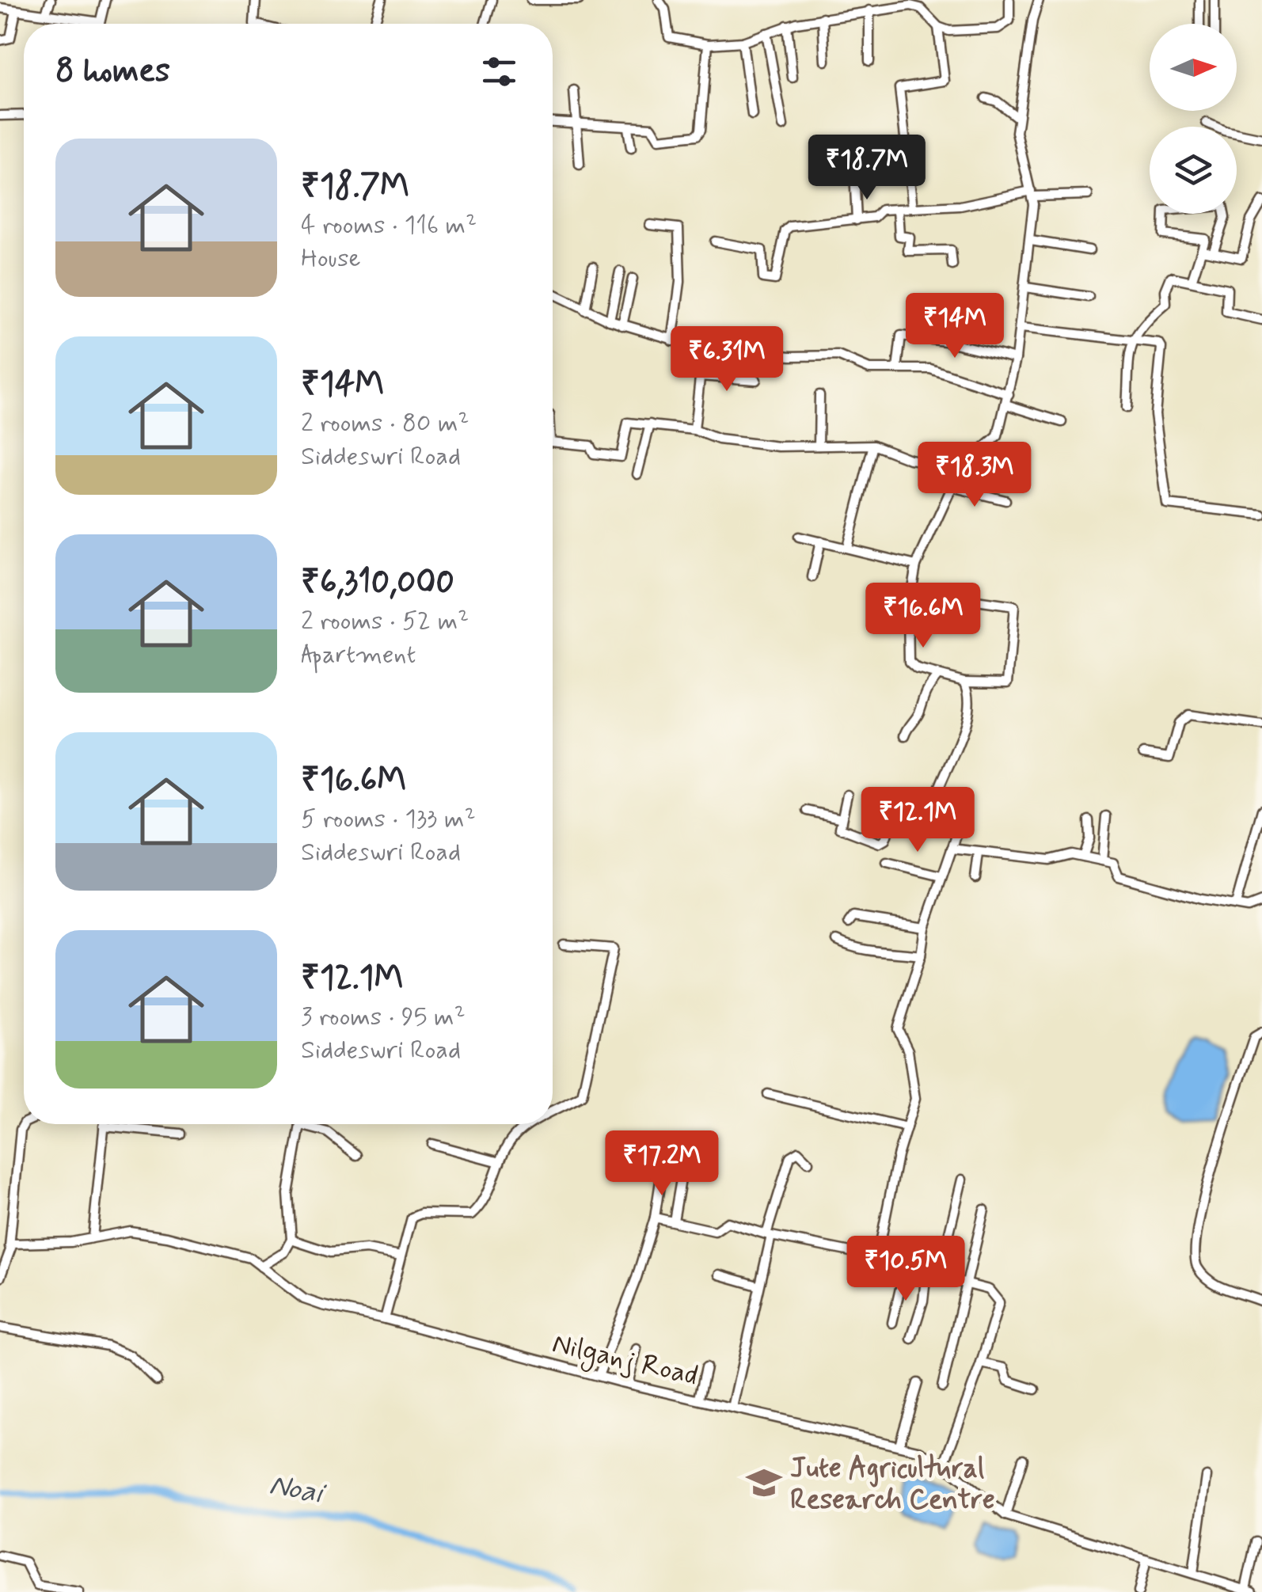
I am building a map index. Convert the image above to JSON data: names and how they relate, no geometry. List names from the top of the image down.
{
  "streets": {
    "street": ["Nilganj Road"]
  },
  "water": ["Noai"],
  "places": {
    "school or university": ["Jute Agricultural Research Centre"]
  },
  "north": "right",
  "page": {
    "heading": "8 homes",
    "list": [
      {
        "name": "₹18.7M",
        "note": "4 rooms · 116 m² · House"
      },
      {
        "name": "₹14M",
        "note": "2 rooms · 80 m² · Siddeswri Road"
      },
      {
        "name": "₹6,310,000",
        "note": "2 rooms · 52 m² · Apartment"
      },
      {
        "name": "₹16.6M",
        "note": "5 rooms · 133 m² · Siddeswri Road"
      },
      {
        "name": "₹12.1M",
        "note": "3 rooms · 95 m² · Siddeswri Road"
      }
    ],
    "price": [
      "₹18.7M",
      "₹14M",
      "₹6.31M",
      "₹18.3M",
      "₹16.6M",
      "₹12.1M",
      "₹17.2M",
      "₹10.5M"
    ]
  }
}
